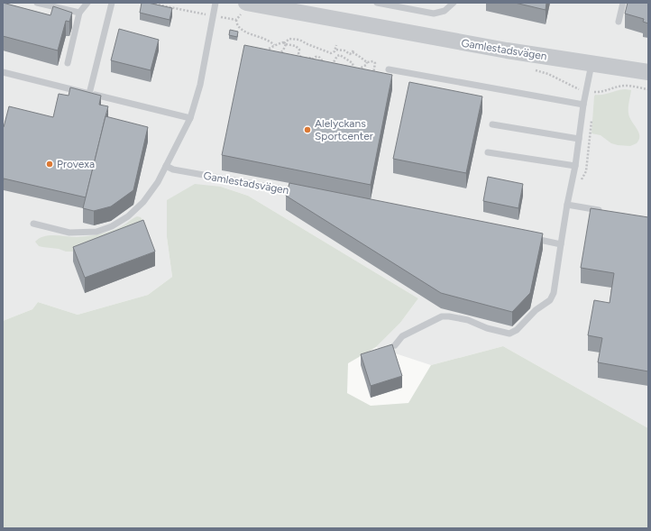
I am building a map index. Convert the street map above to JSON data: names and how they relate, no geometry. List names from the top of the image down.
{
  "streets": {
    "street": ["Gamlestadsvägen"]
  },
  "places": ["Alelyckans Sportcenter", "Provexa"]
}
